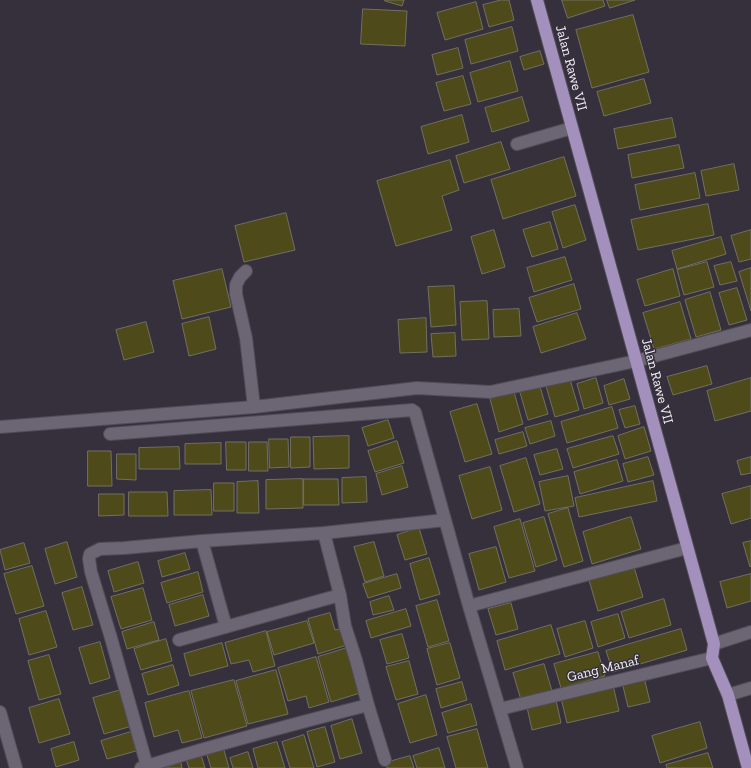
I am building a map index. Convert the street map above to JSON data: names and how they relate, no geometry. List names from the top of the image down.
{
  "streets": {
    "main road": ["Jalan Rawe VII"],
    "street": ["Gang Manaf"]
  },
  "crossings": [
    ["Jalan Rawe VII", "Gang Manaf"]
  ]
}
